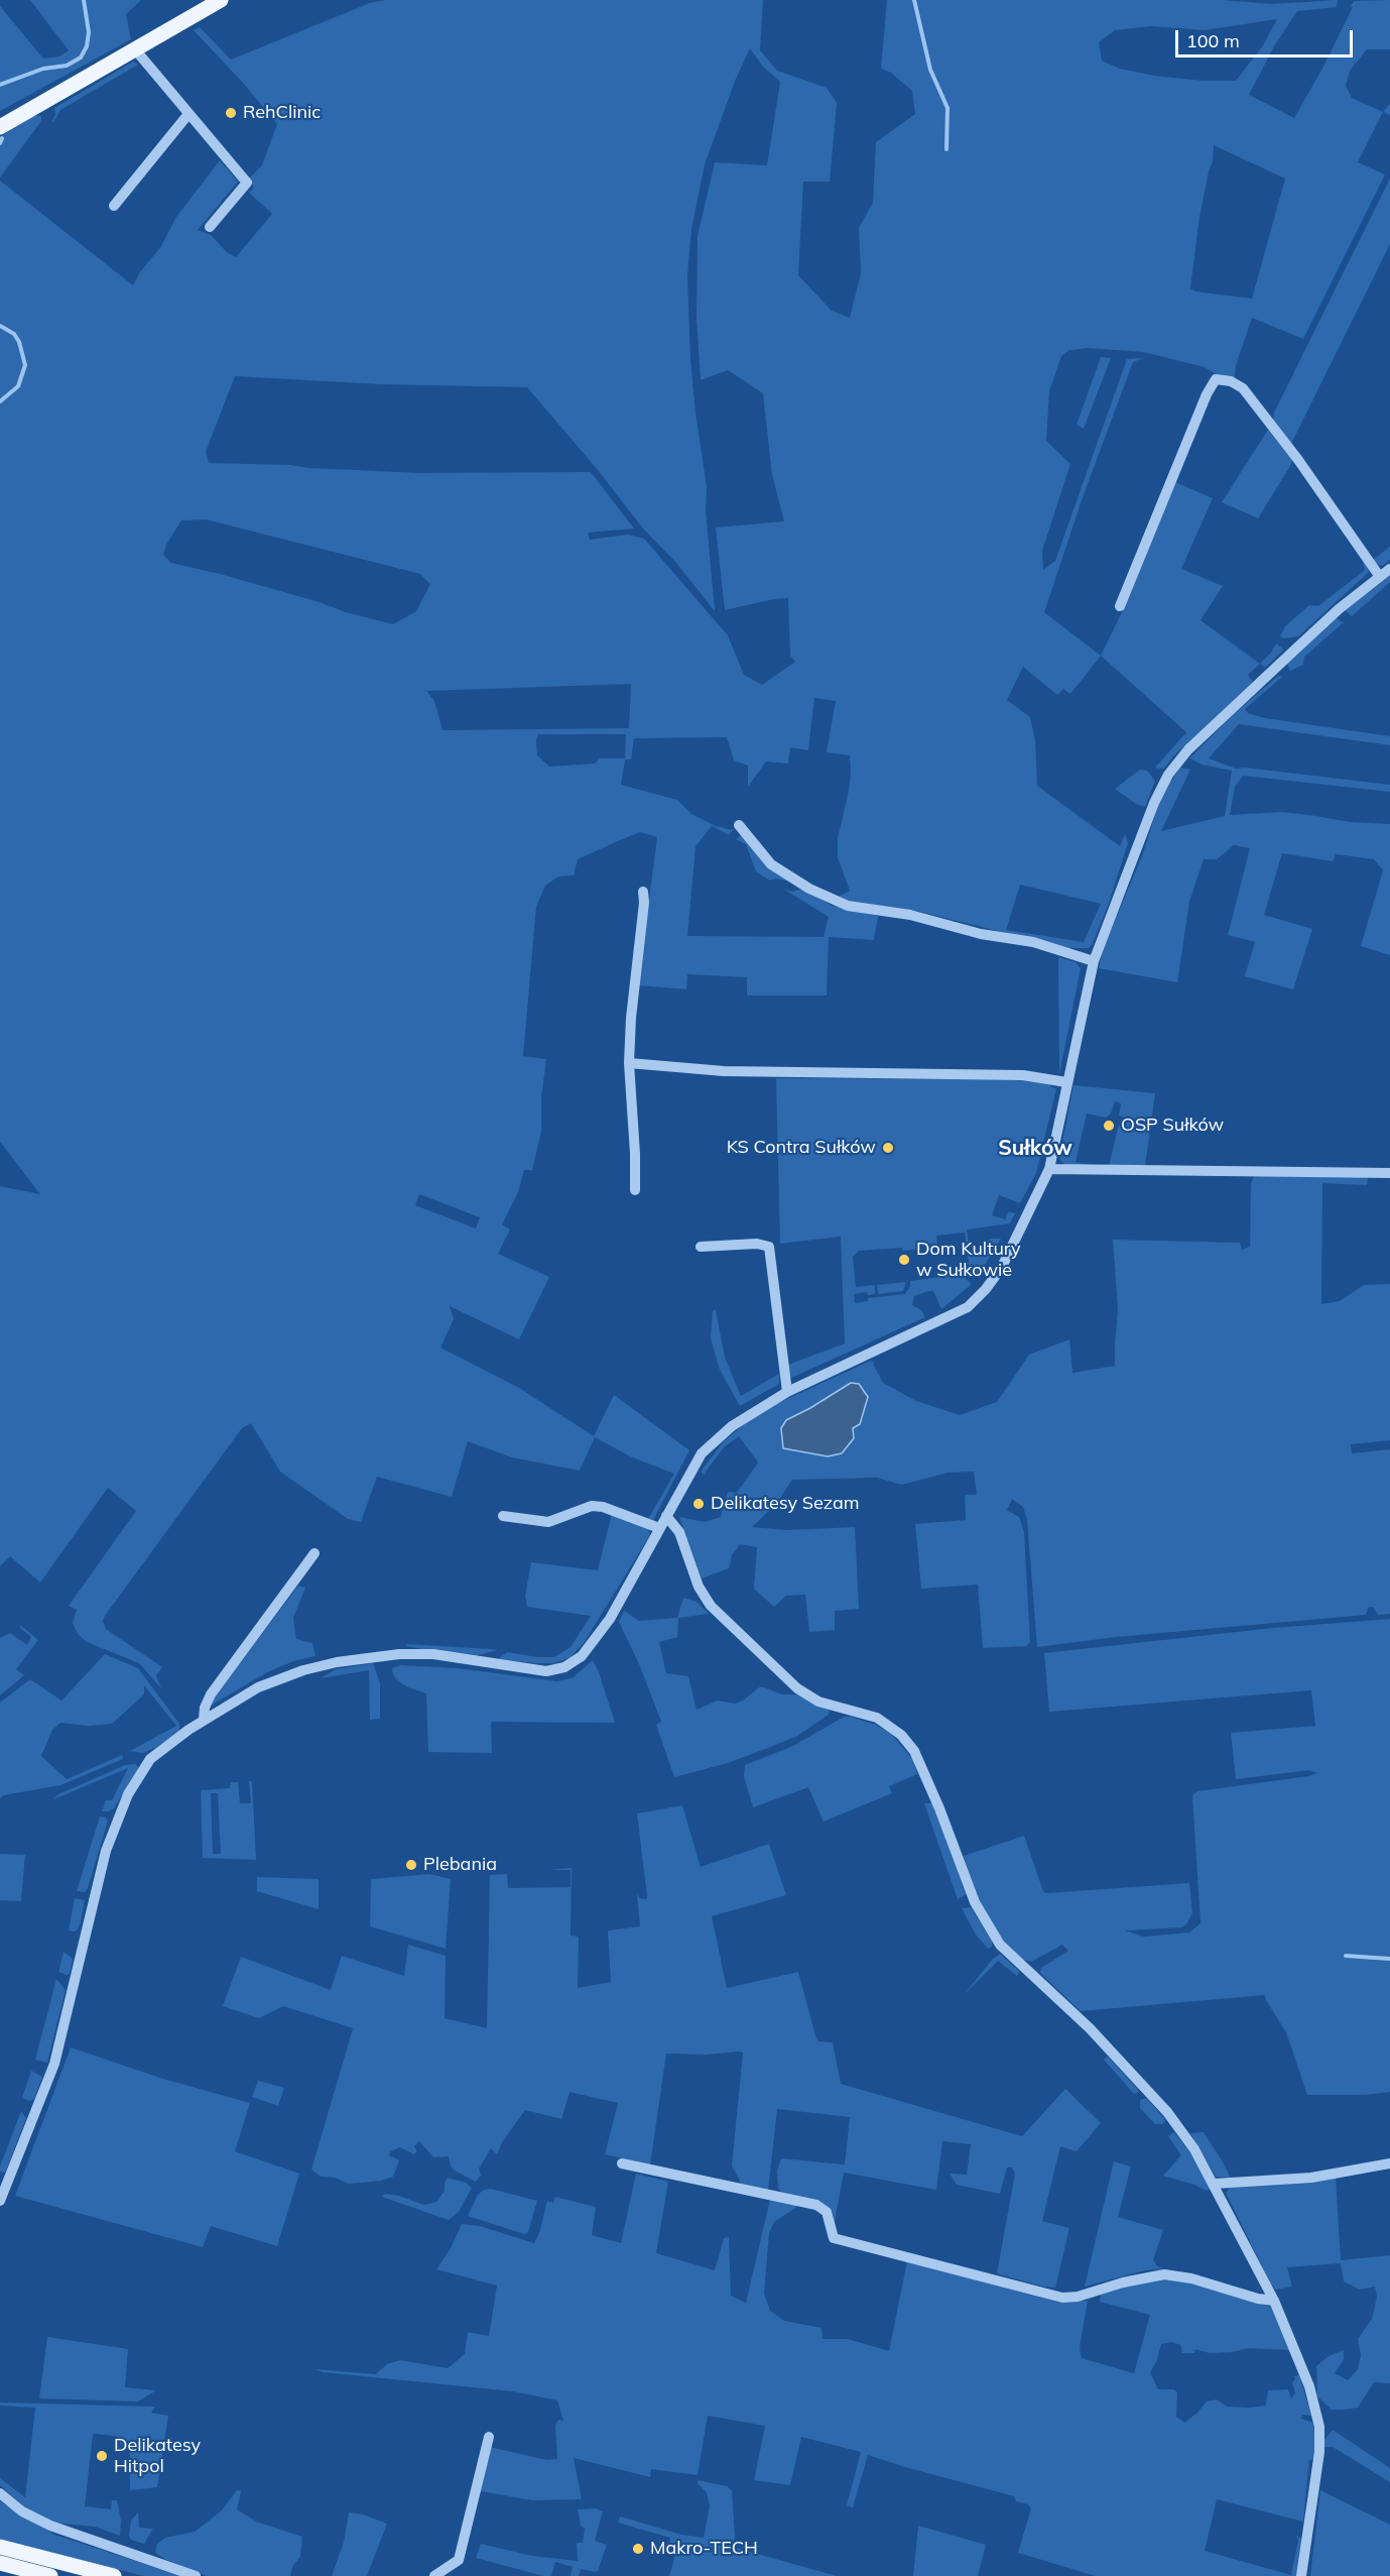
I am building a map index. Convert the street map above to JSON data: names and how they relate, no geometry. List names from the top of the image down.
{
  "districts": ["Sułków"],
  "places": [
    "RehClinic",
    "OSP Sułków",
    "KS Contra Sułków",
    "Dom Kultury w Sułkowie",
    "Delikatesy Sezam",
    "Plebania",
    "Delikatesy Hitpol",
    "Makro-TECH"
  ],
  "scale_bar": "100 m"
}
